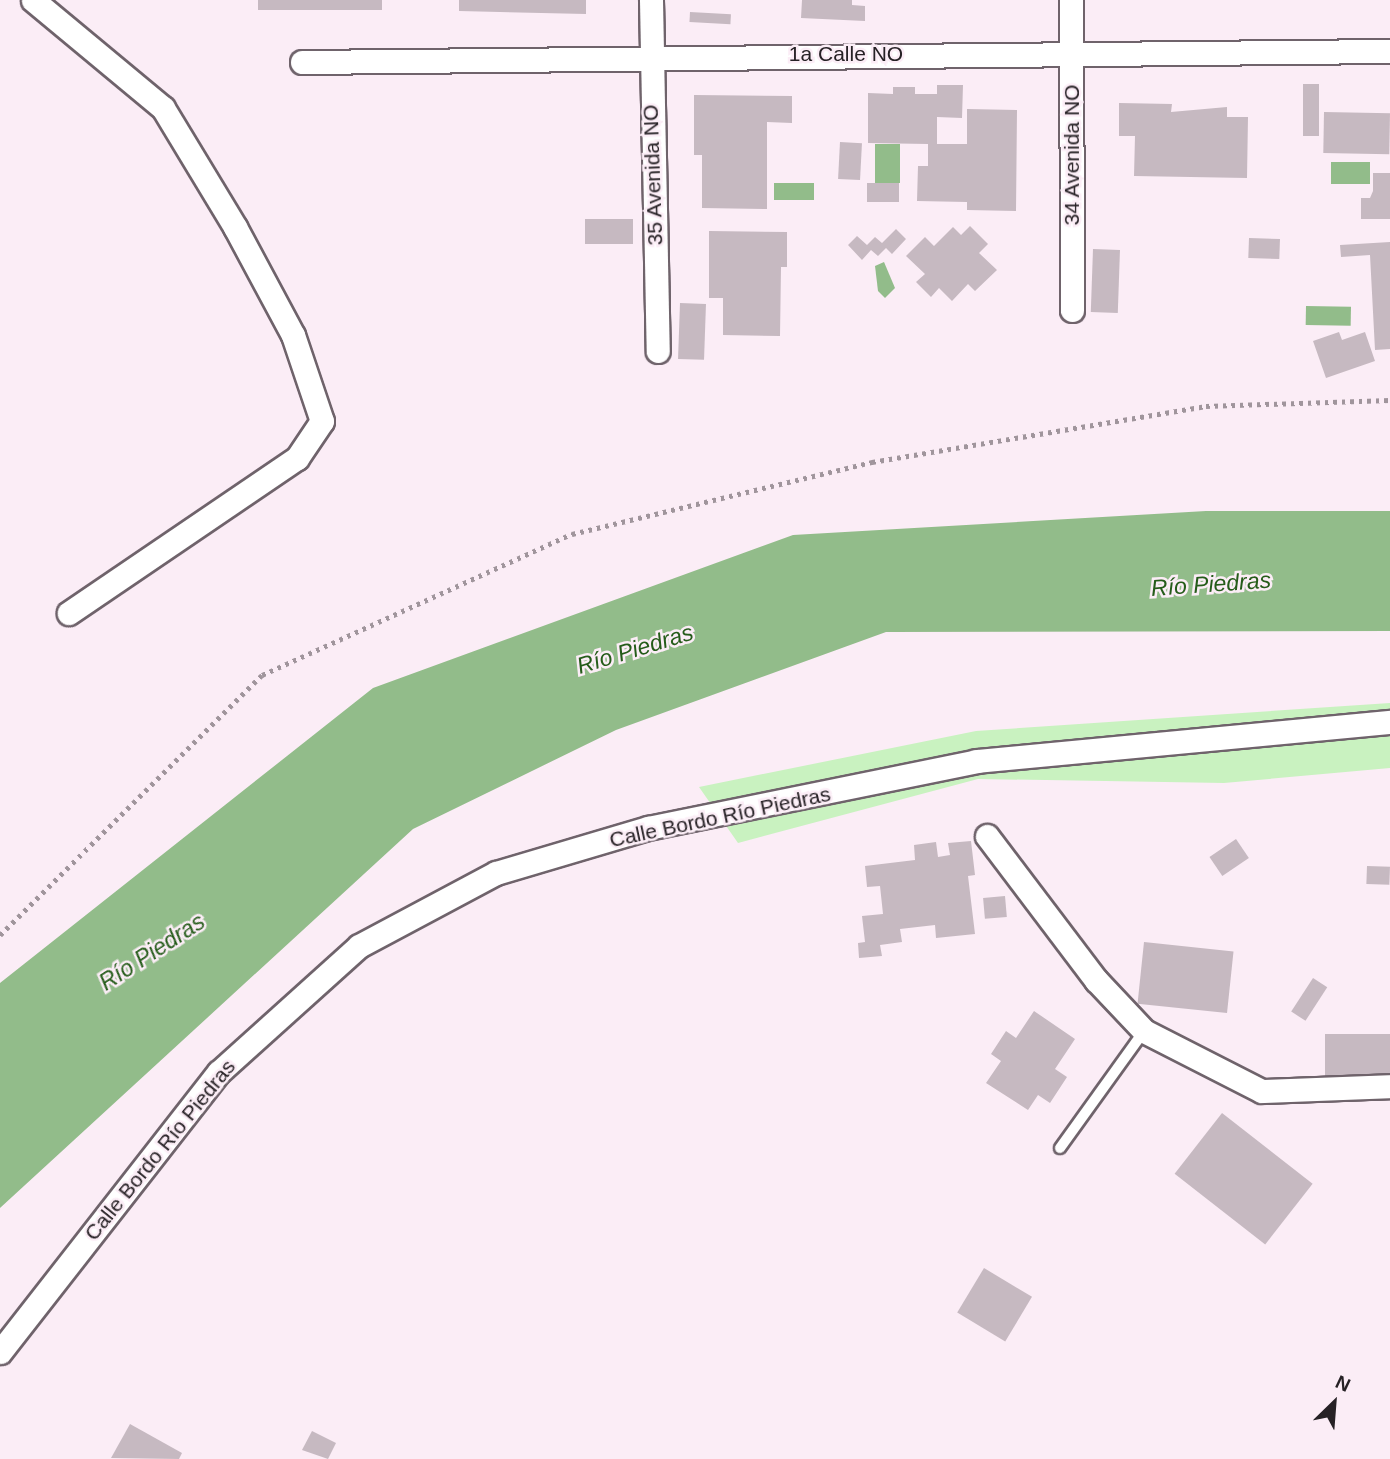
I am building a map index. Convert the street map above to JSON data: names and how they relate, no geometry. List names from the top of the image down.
{
  "streets": {
    "street": [
      "1a Calle NO",
      "34 Avenida NO",
      "35 Avenida NO",
      "Calle Bordo Río Piedras"
    ]
  },
  "crossings": [
    ["1a Calle NO", "34 Avenida NO"],
    ["1a Calle NO", "35 Avenida NO"]
  ],
  "water": ["Río Piedras"],
  "north": "top right"
}
